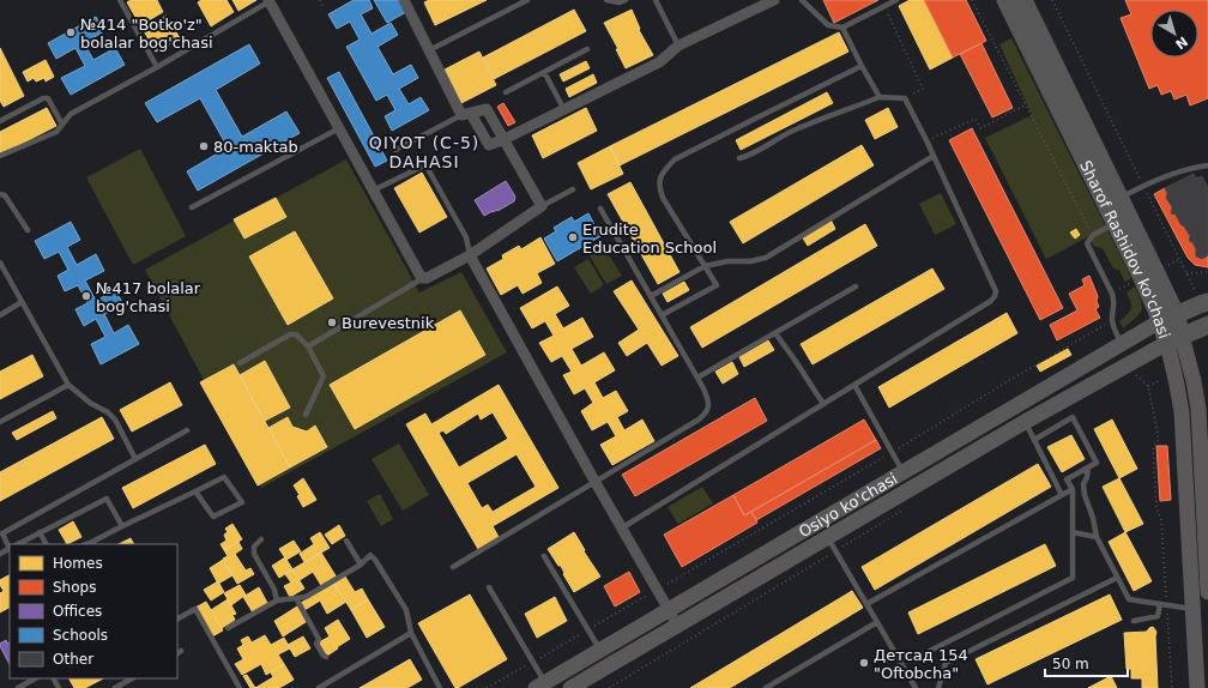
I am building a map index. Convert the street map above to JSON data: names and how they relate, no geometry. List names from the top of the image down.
{
  "streets": {
    "main road": ["Sharof Rashidov ko'chasi", "Osiyo ko'chasi"]
  },
  "crossings": [
    ["Sharof Rashidov ko'chasi", "Osiyo ko'chasi"]
  ],
  "districts": ["QIYOT (C-5) DAHASI"],
  "places": [
    "№414 \"Botko'z\" bolalar bog'chasi",
    "80-maktab",
    "Erudite Education School",
    "№417 bolalar bog'chasi",
    "Burevestnik",
    "Детсад 154 \"Oftobcha\""
  ],
  "legend": [
    "Homes",
    "Shops",
    "Offices",
    "Schools",
    "Other"
  ],
  "scale_bar": "50 m",
  "north": "bottom right"
}
